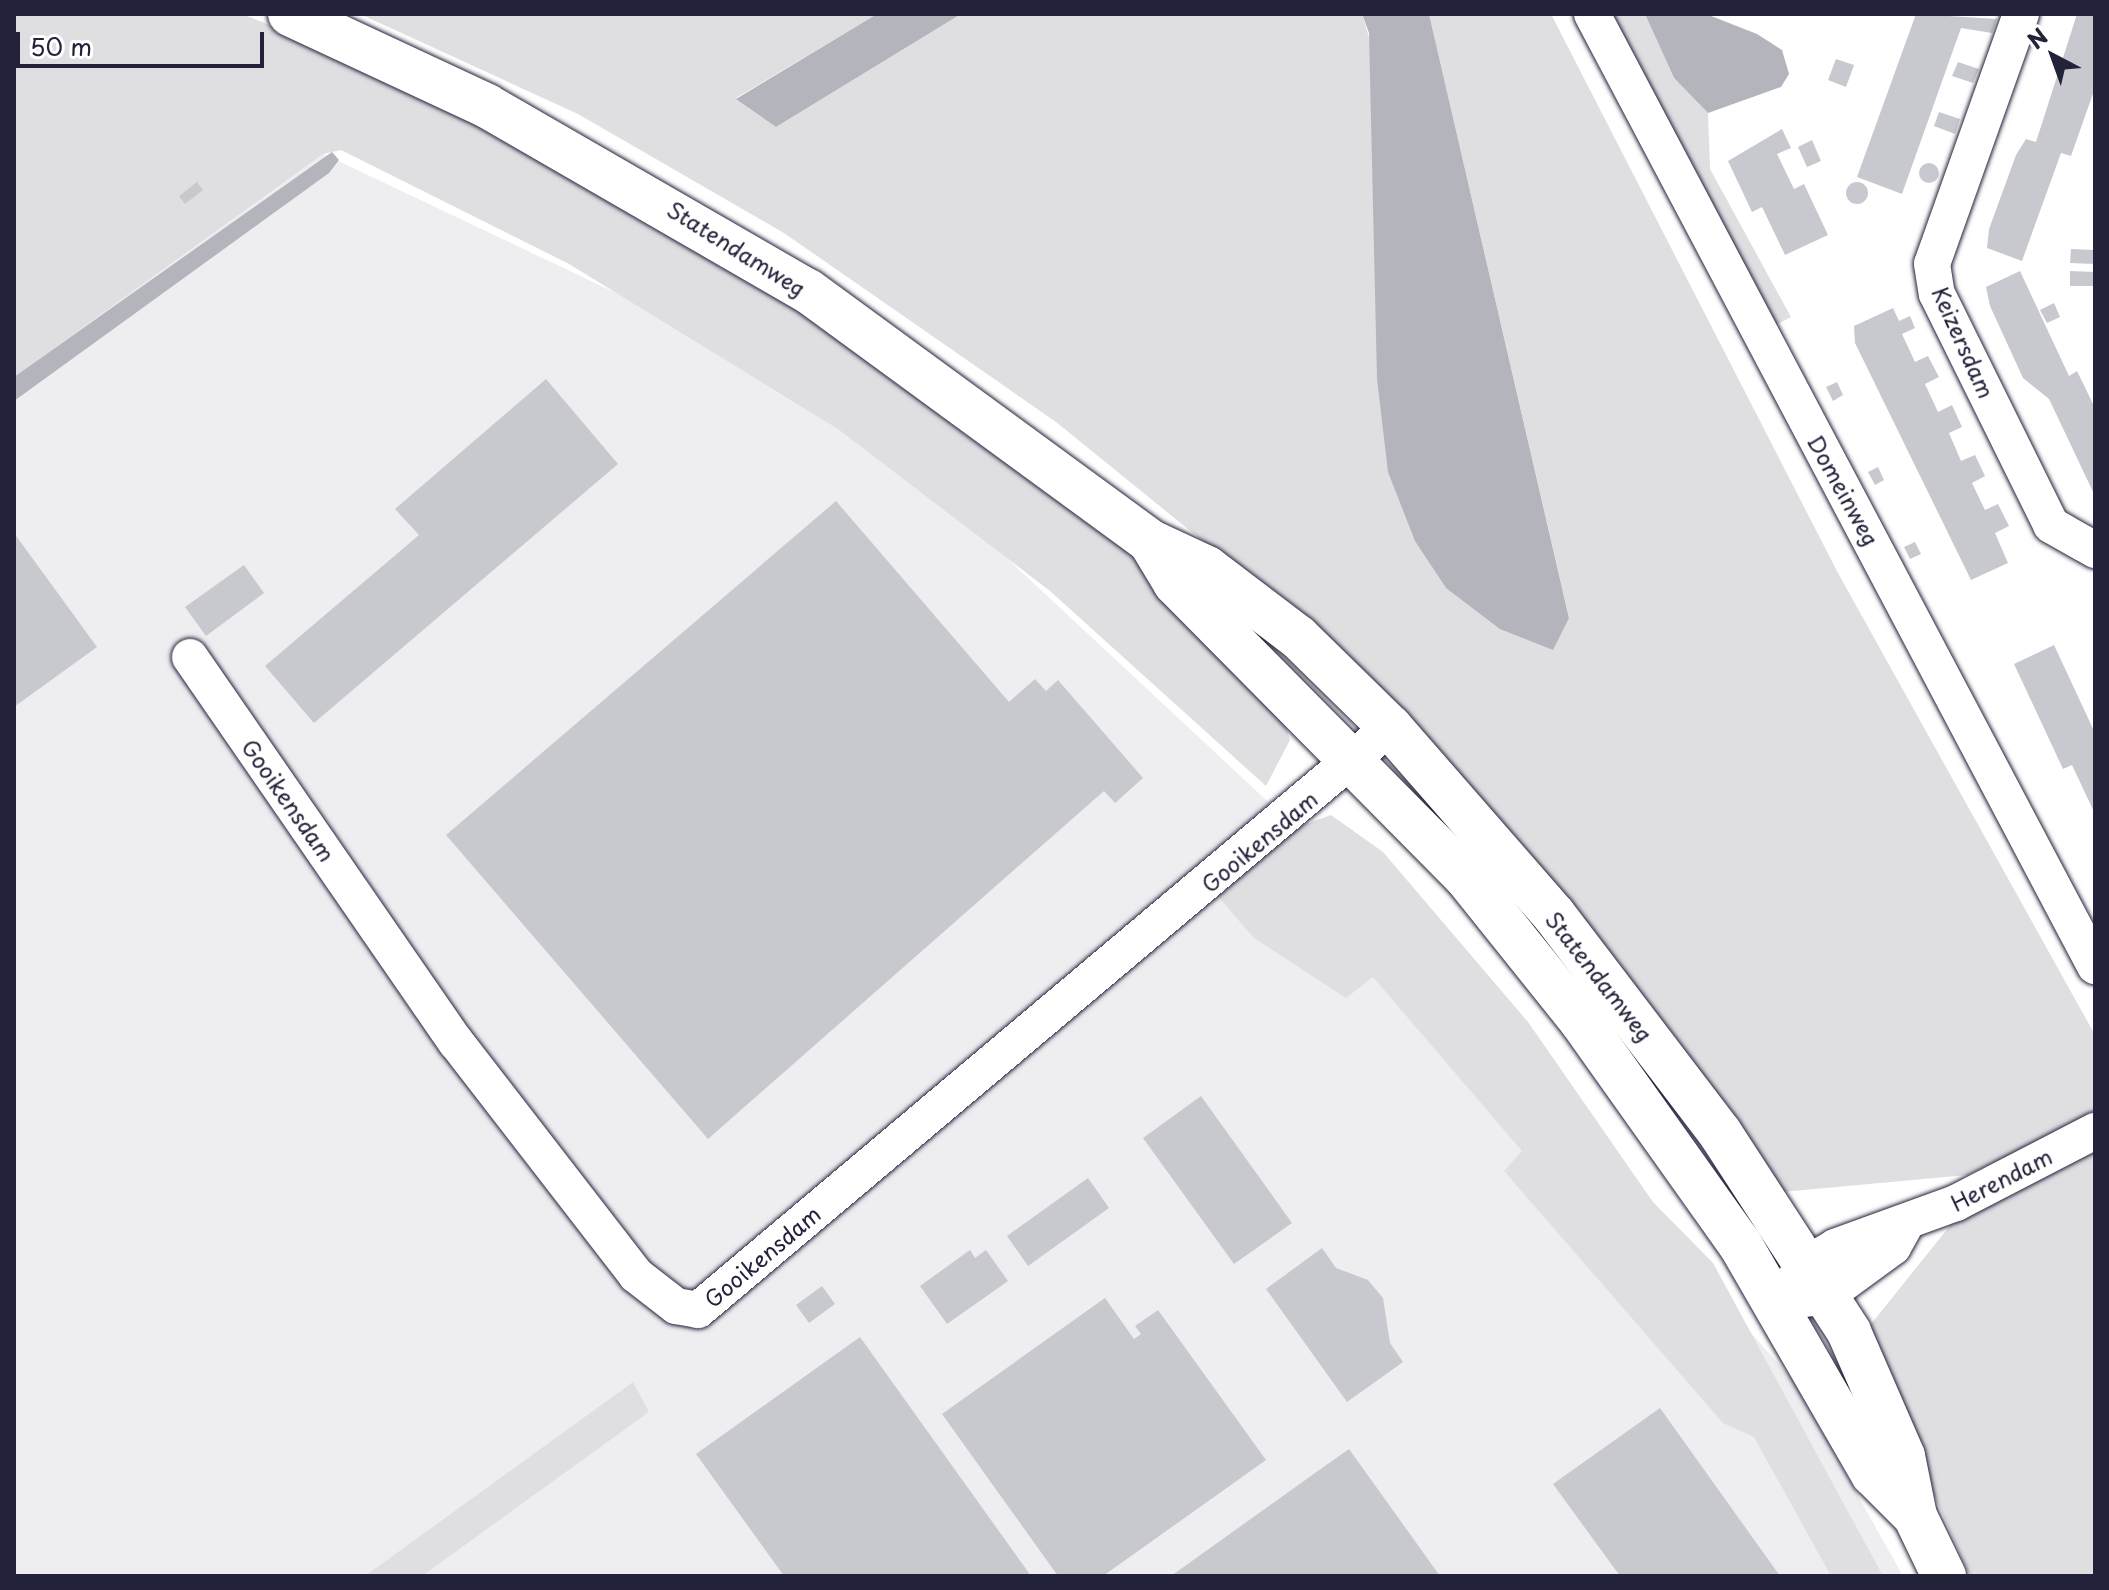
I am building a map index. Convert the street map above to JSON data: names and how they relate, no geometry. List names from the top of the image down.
{
  "streets": {
    "main road": ["Statendamweg"],
    "street": [
      "Keizersdam",
      "Domeinweg",
      "Gooikensdam",
      "Herendam"
    ]
  },
  "crossings": [
    ["Statendamweg", "Gooikensdam"],
    ["Statendamweg", "Herendam"]
  ],
  "scale_bar": "50 m",
  "north": "top left"
}
